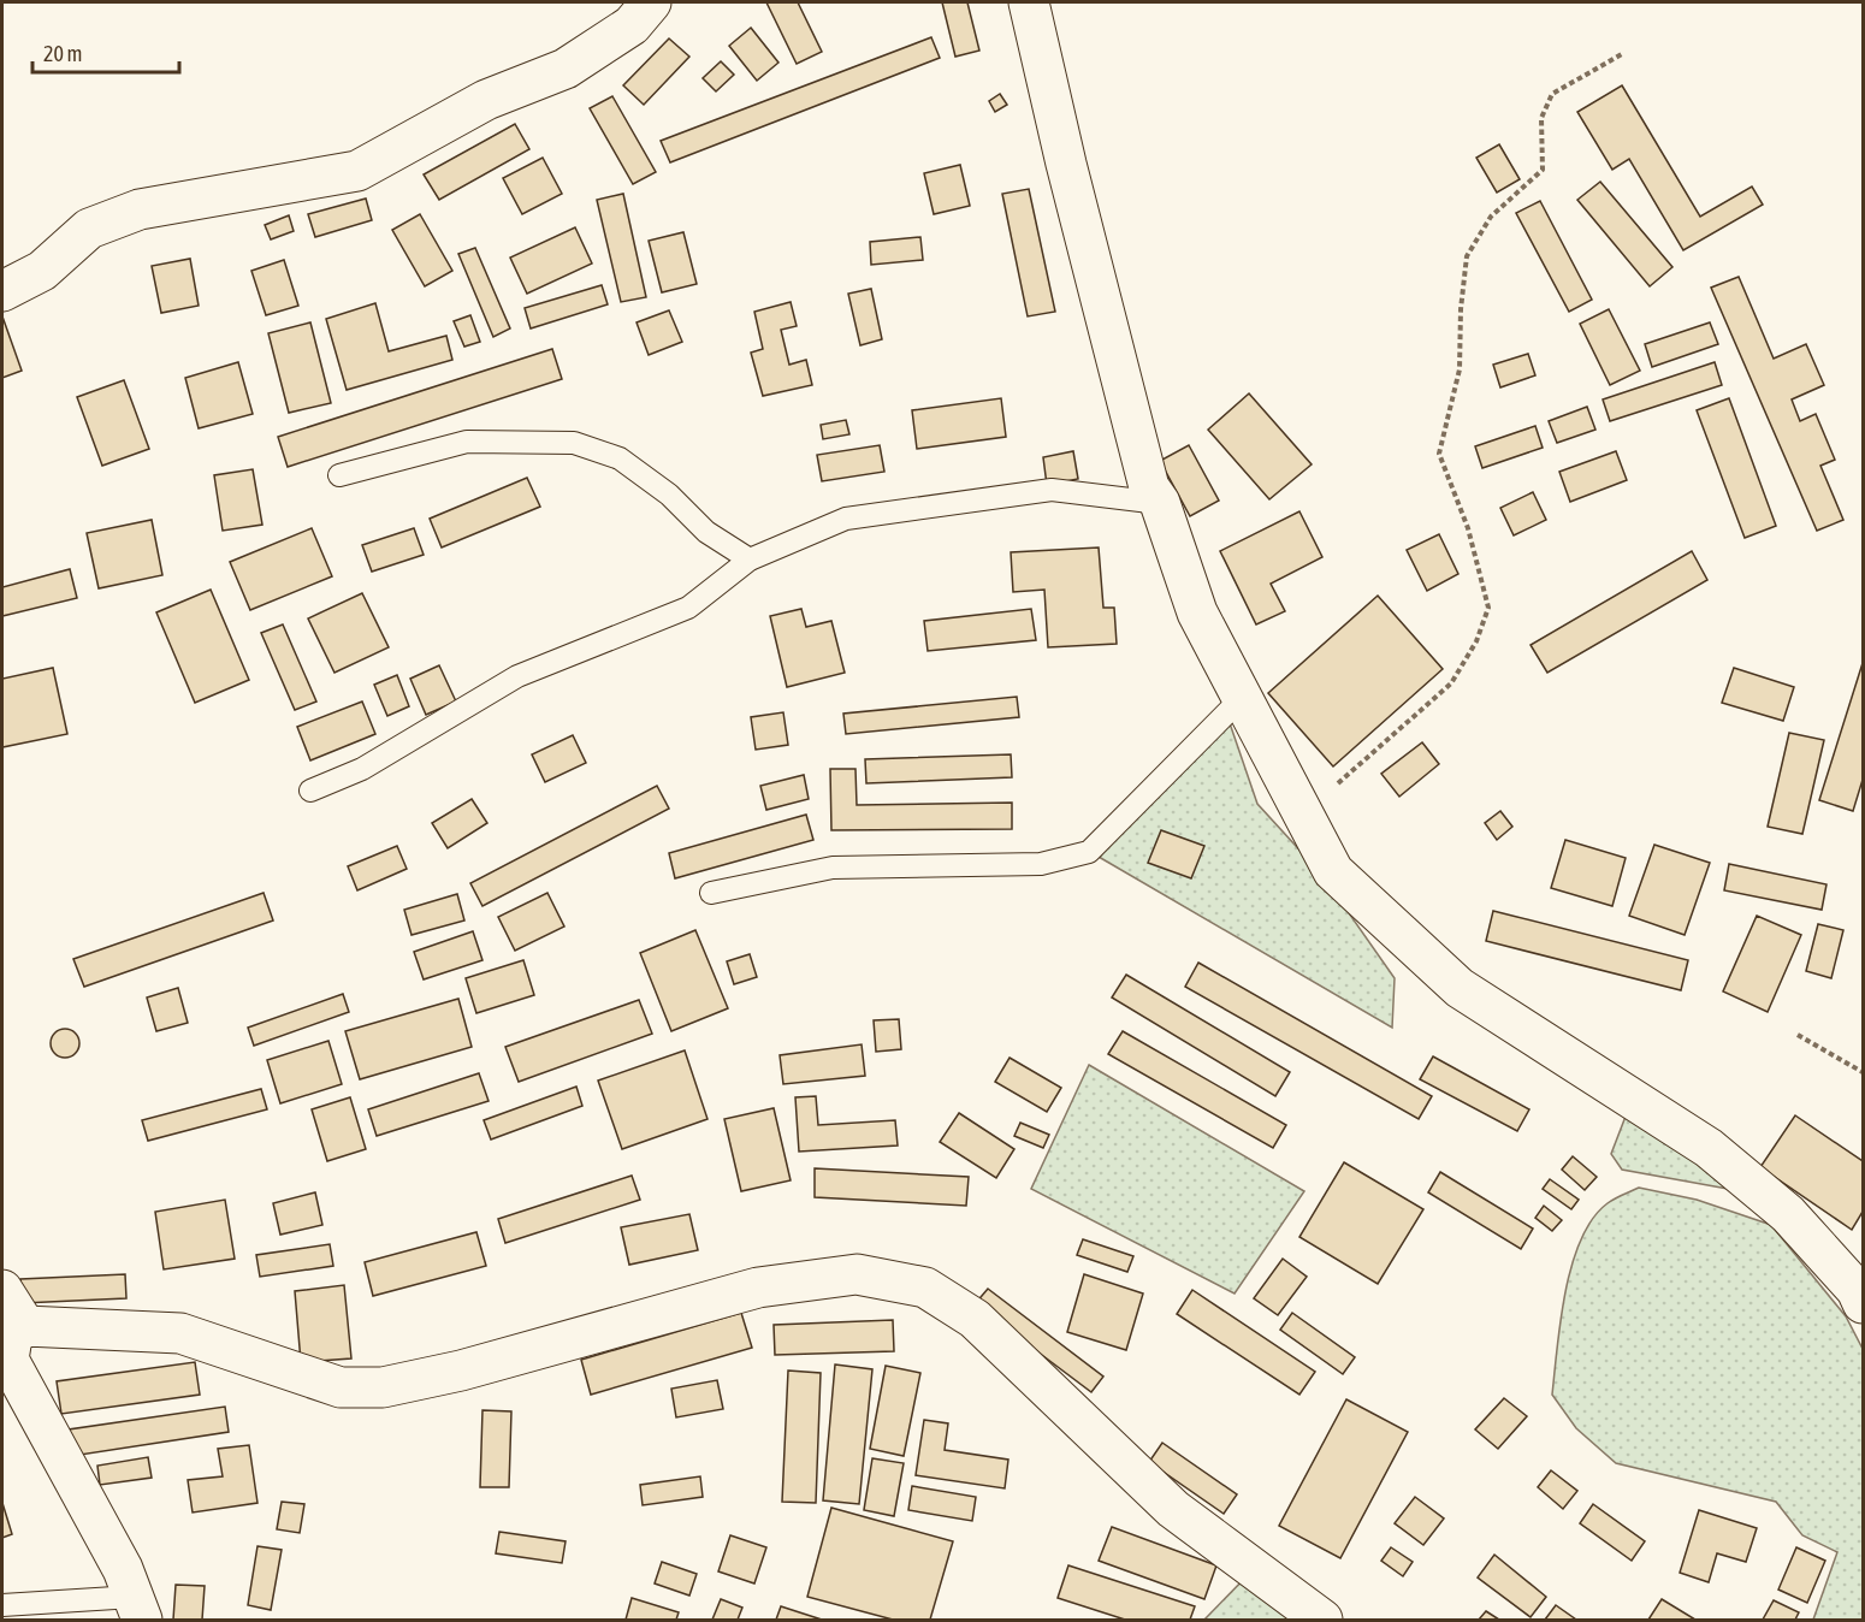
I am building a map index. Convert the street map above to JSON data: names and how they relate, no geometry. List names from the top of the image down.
{
  "scale_bar": "20 m"
}
